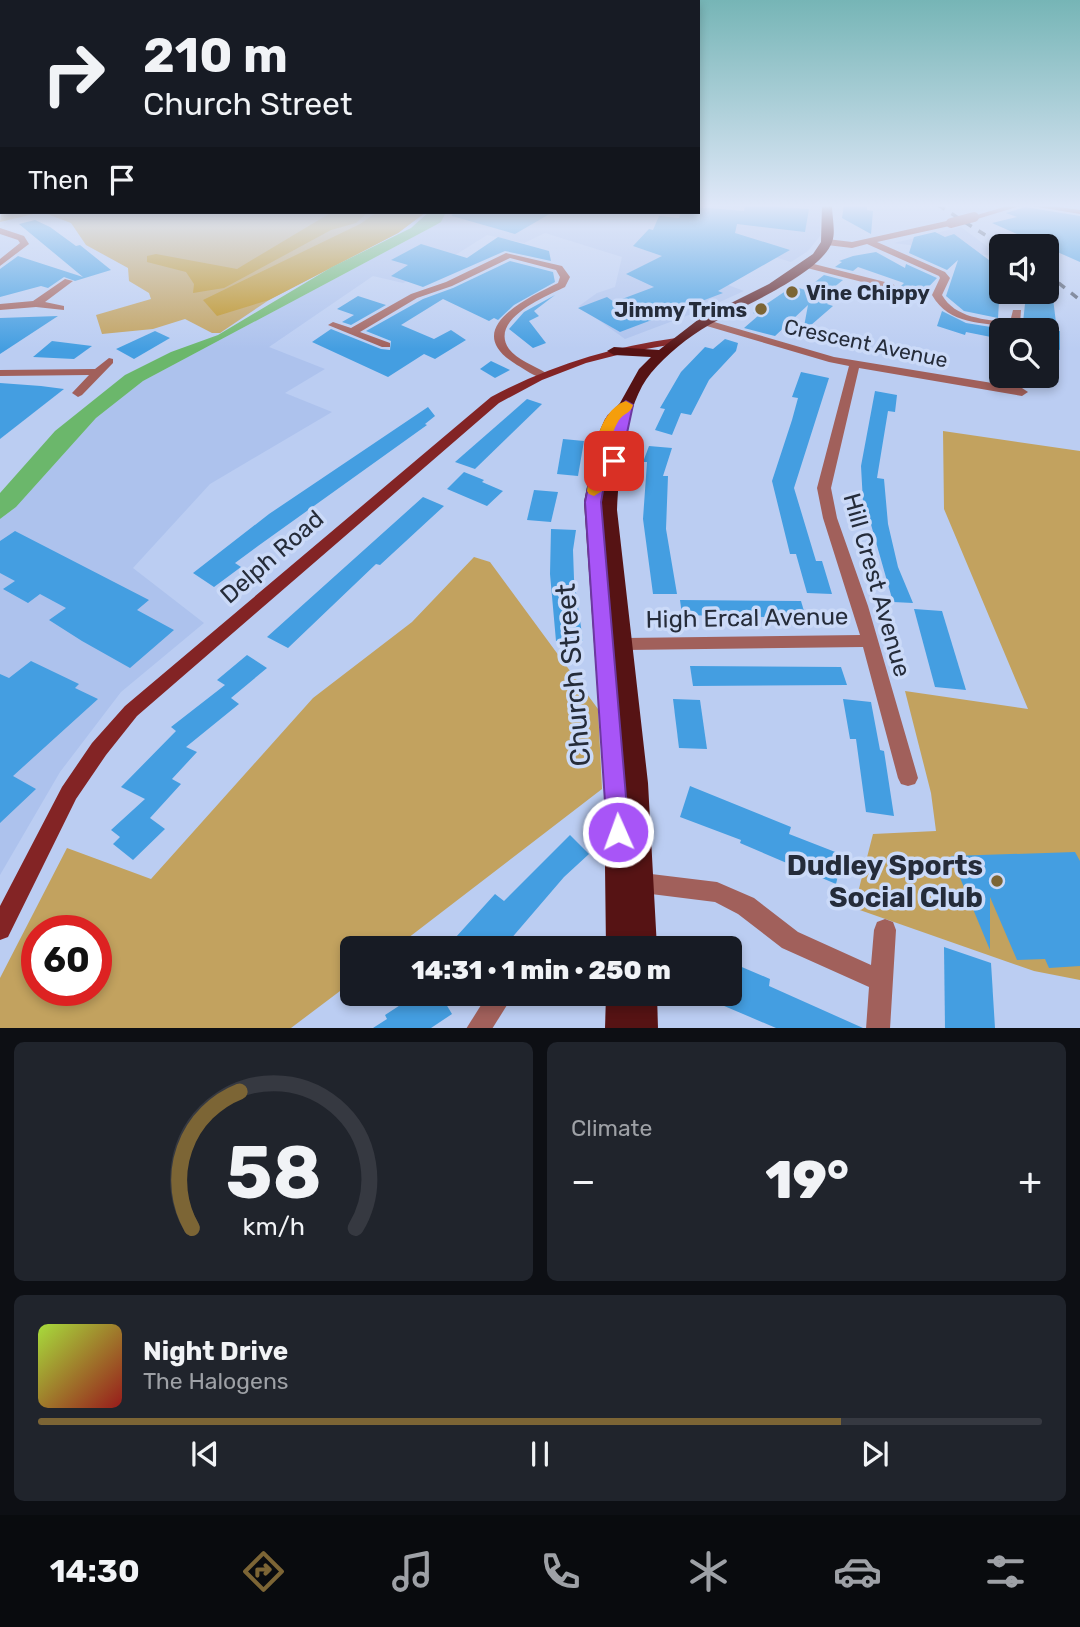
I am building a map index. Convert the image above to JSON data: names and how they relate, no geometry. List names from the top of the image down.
{
  "streets": {
    "main road": ["Delph Road", "Church Street"],
    "street": ["Crescent Avenue", "Hill Crest Avenue", "High Ercal Avenue"]
  },
  "crossings": [
    ["Crescent Avenue", "Hill Crest Avenue"],
    ["Crescent Avenue", "Church Street"],
    ["Delph Road", "Church Street"],
    ["Hill Crest Avenue", "High Ercal Avenue"],
    ["High Ercal Avenue", "Church Street"]
  ],
  "places": ["Vine Chippy", "Jimmy Trims", "Dudley Sports Social Club"],
  "page": {
    "turn": ["210 m", "Church Street"],
    "then": "Then",
    "limit": "60",
    "trip": "14:31 · 1 min · 250 m",
    "tile": "Climate",
    "heat": ["−", "19°", "+"],
    "song": ["Night Drive", "The Halogens"],
    "tabs": "14:30",
    "gauge": ["58", "km/h"]
  }
}
